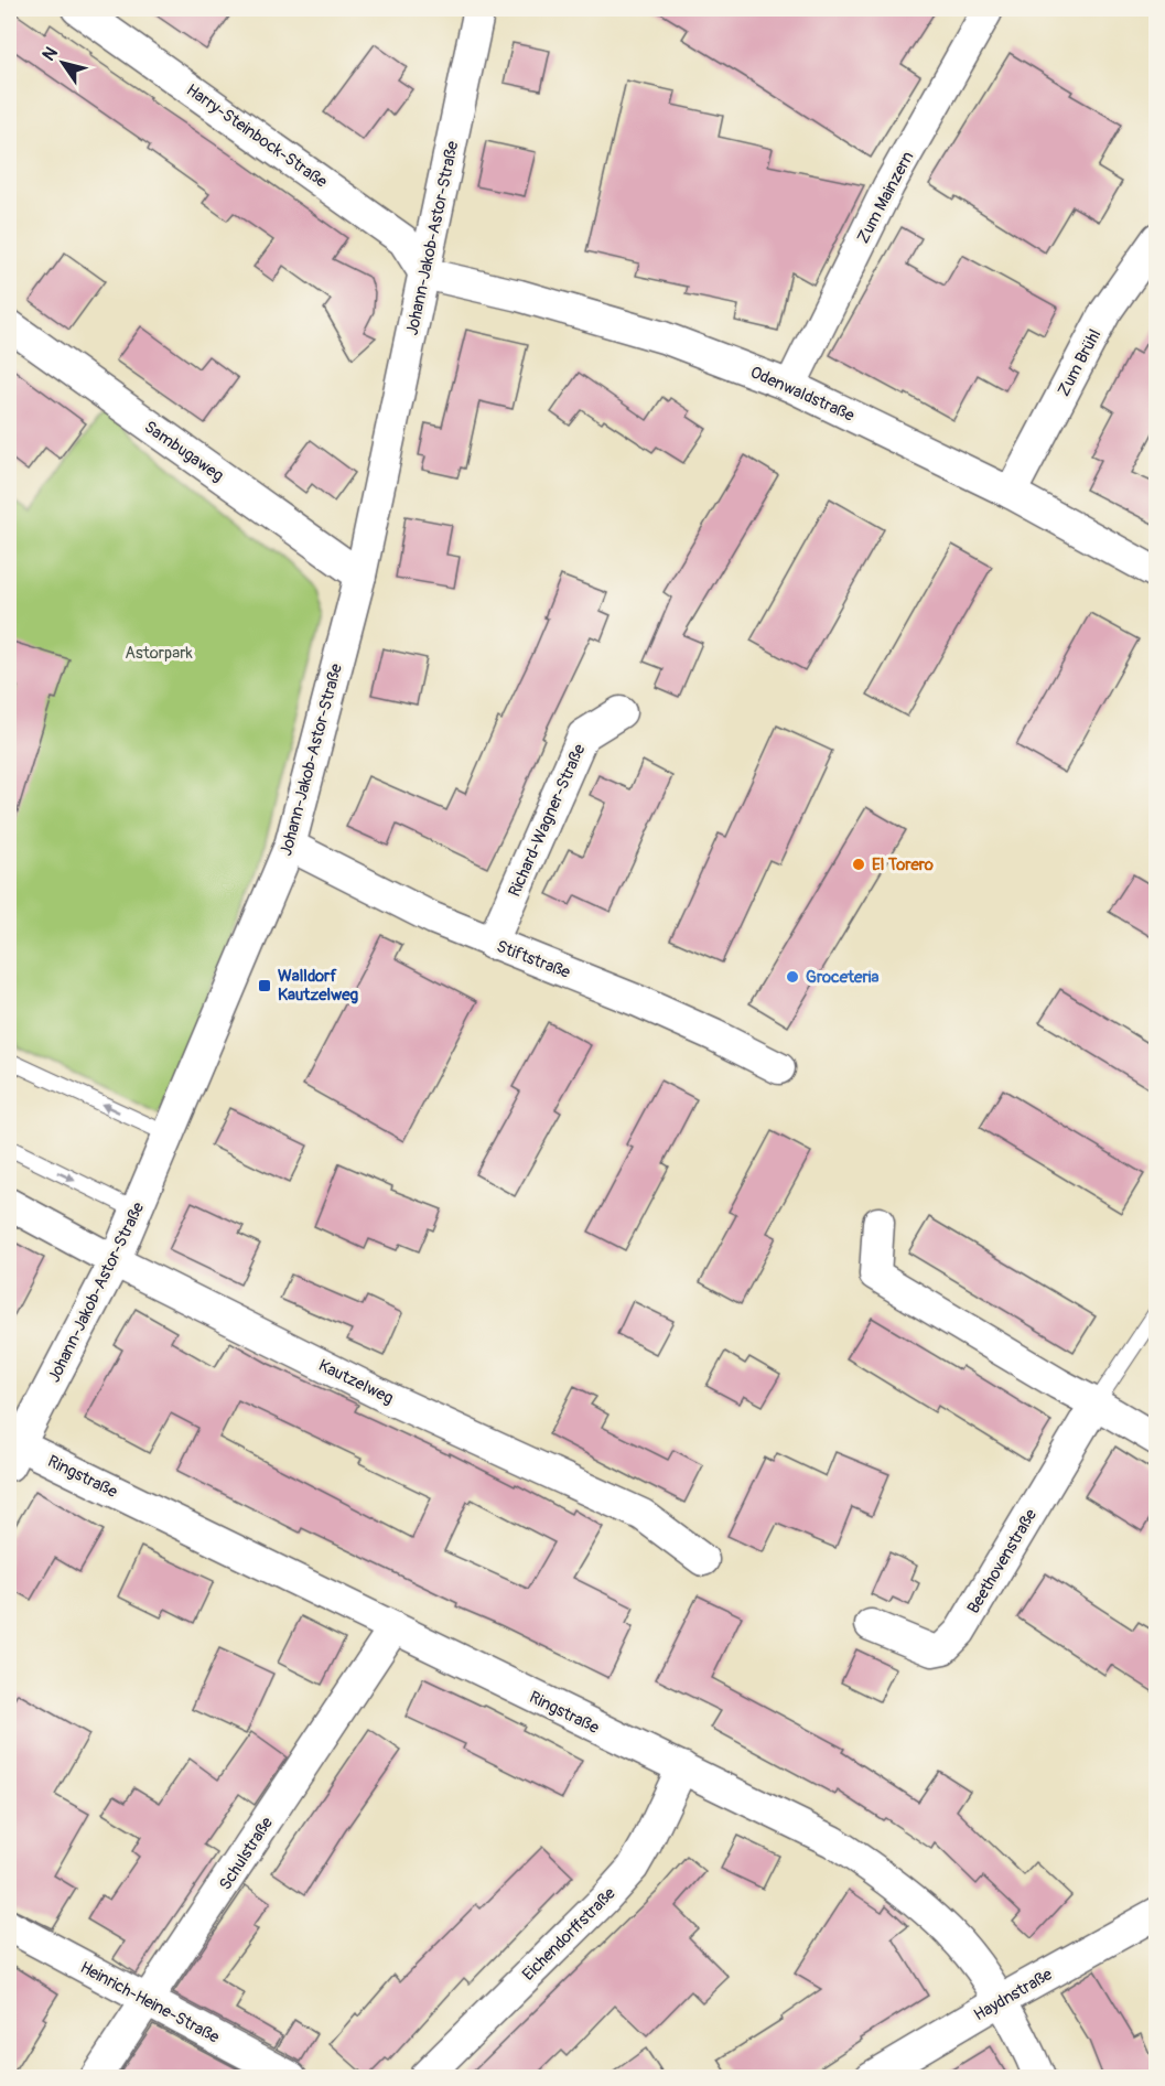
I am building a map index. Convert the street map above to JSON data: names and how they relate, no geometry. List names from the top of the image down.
{
  "streets": {
    "street": [
      "Harry-Steinbock-Straße",
      "Zum Mainzern",
      "Johann-Jakob-Astor-Straße",
      "Zum Brühl",
      "Odenwaldstraße",
      "Sambugaweg",
      "Richard-Wagner-Straße",
      "Stiftstraße",
      "Kautzelweg",
      "Ringstraße",
      "Beethovenstraße",
      "Schulstraße",
      "Eichendorffstraße",
      "Haydnstraße",
      "Heinrich-Heine-Straße"
    ]
  },
  "crossings": [
    ["Harry-Steinbock-Straße", "Johann-Jakob-Astor-Straße"],
    ["Harry-Steinbock-Straße", "Odenwaldstraße"],
    ["Zum Mainzern", "Odenwaldstraße"],
    ["Johann-Jakob-Astor-Straße", "Odenwaldstraße"],
    ["Johann-Jakob-Astor-Straße", "Sambugaweg"],
    ["Johann-Jakob-Astor-Straße", "Stiftstraße"],
    ["Johann-Jakob-Astor-Straße", "Kautzelweg"],
    ["Johann-Jakob-Astor-Straße", "Ringstraße"],
    ["Zum Brühl", "Odenwaldstraße"],
    ["Richard-Wagner-Straße", "Stiftstraße"],
    ["Ringstraße", "Schulstraße"],
    ["Ringstraße", "Eichendorffstraße"],
    ["Ringstraße", "Haydnstraße"],
    ["Schulstraße", "Heinrich-Heine-Straße"]
  ],
  "parks": ["Astorpark"],
  "places": {
    "other": ["El Torero", "Groceteria"],
    "transit": ["Walldorf Kautzelweg"]
  },
  "north": "top left"
}
